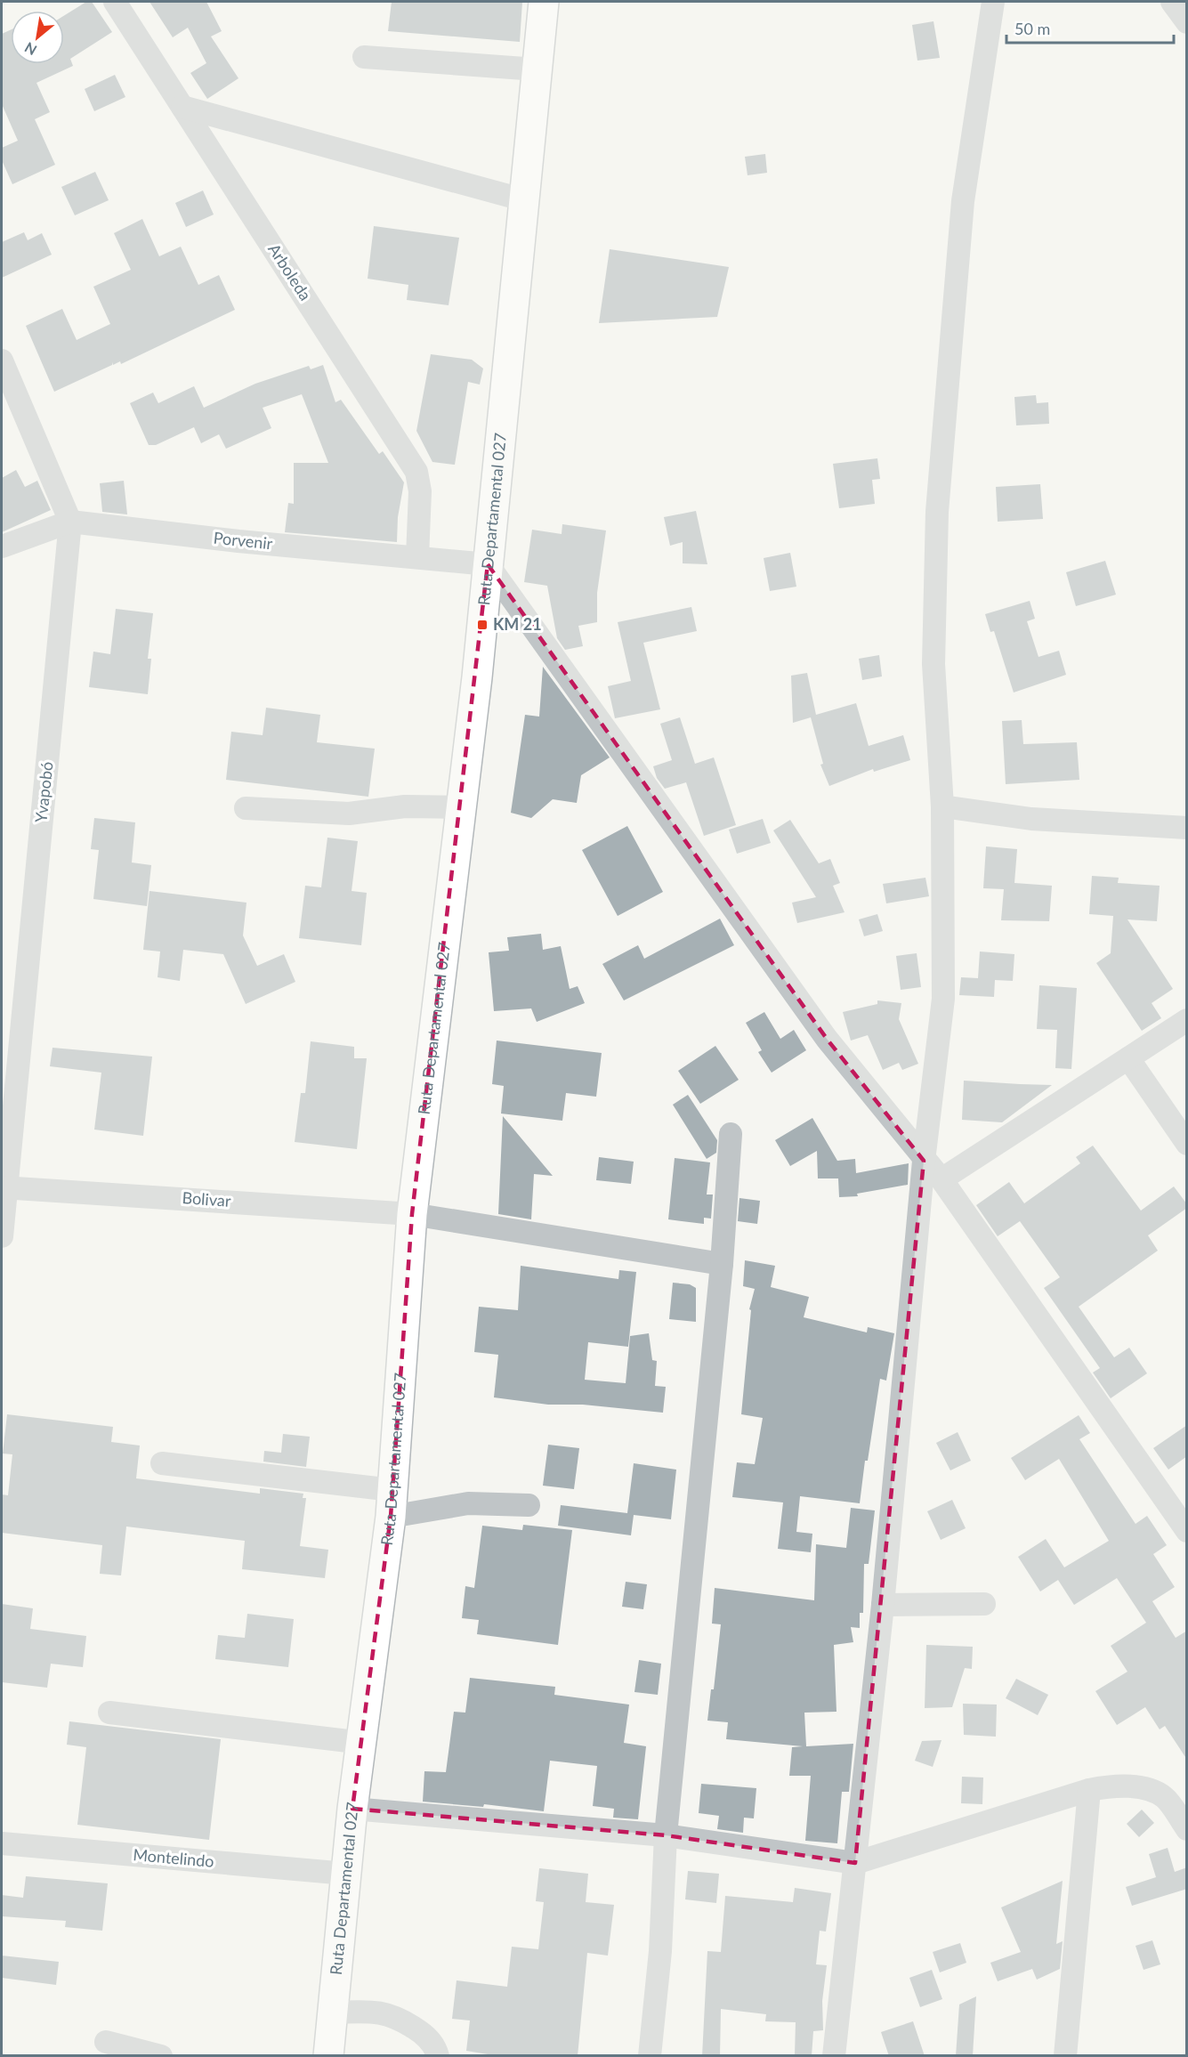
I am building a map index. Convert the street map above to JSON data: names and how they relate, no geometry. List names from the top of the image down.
{
  "streets": {
    "main road": ["Ruta Departamental 027"],
    "street": [
      "Arboleda",
      "Porvenir",
      "Yvapobó",
      "Bolivar",
      "Montelindo"
    ]
  },
  "crossings": [
    ["Arboleda", "Porvenir"],
    ["Ruta Departamental 027", "Porvenir"],
    ["Ruta Departamental 027", "Bolivar"],
    ["Ruta Departamental 027", "Montelindo"],
    ["Porvenir", "Yvapobó"],
    ["Yvapobó", "Bolivar"]
  ],
  "places": {
    "transit": ["KM 21"]
  },
  "scale_bar": "50 m",
  "north": "bottom left"
}
